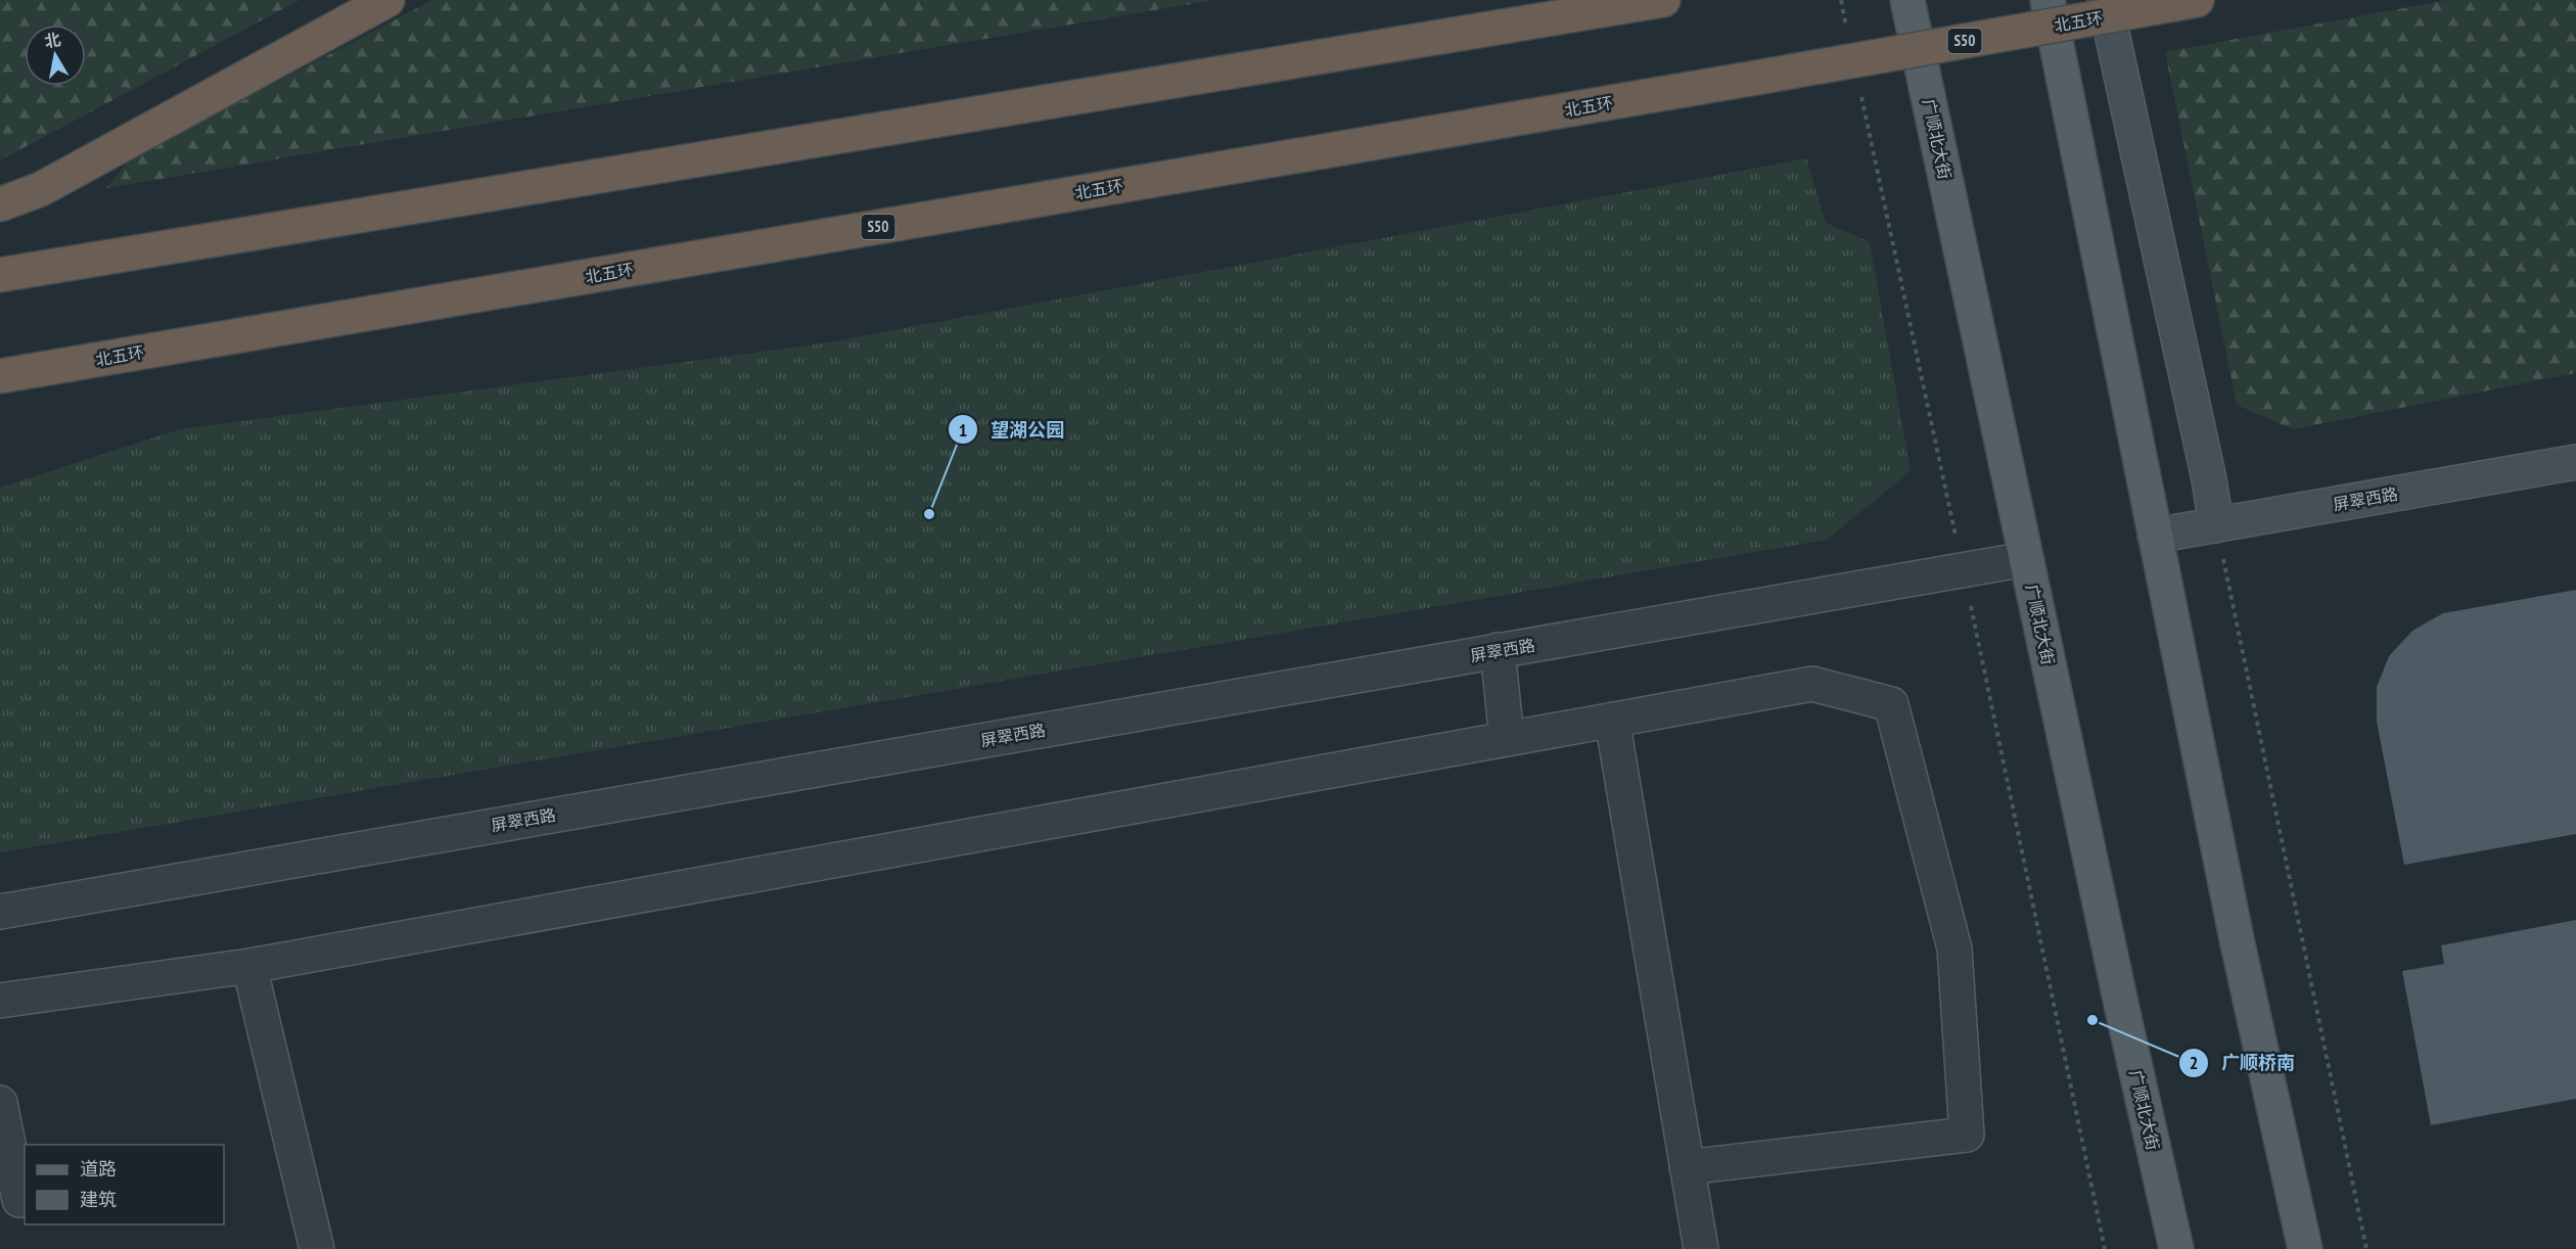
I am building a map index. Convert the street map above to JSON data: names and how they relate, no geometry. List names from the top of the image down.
{
  "streets": {
    "highway": ["北五环", "S50"],
    "main road": ["广顺北大街"],
    "street": ["屏翠西路"]
  },
  "crossings": [
    ["广顺北大街", "屏翠西路"]
  ],
  "places": ["望湖公园", "广顺桥南"],
  "legend": ["道路", "建筑"],
  "north": "top"
}
